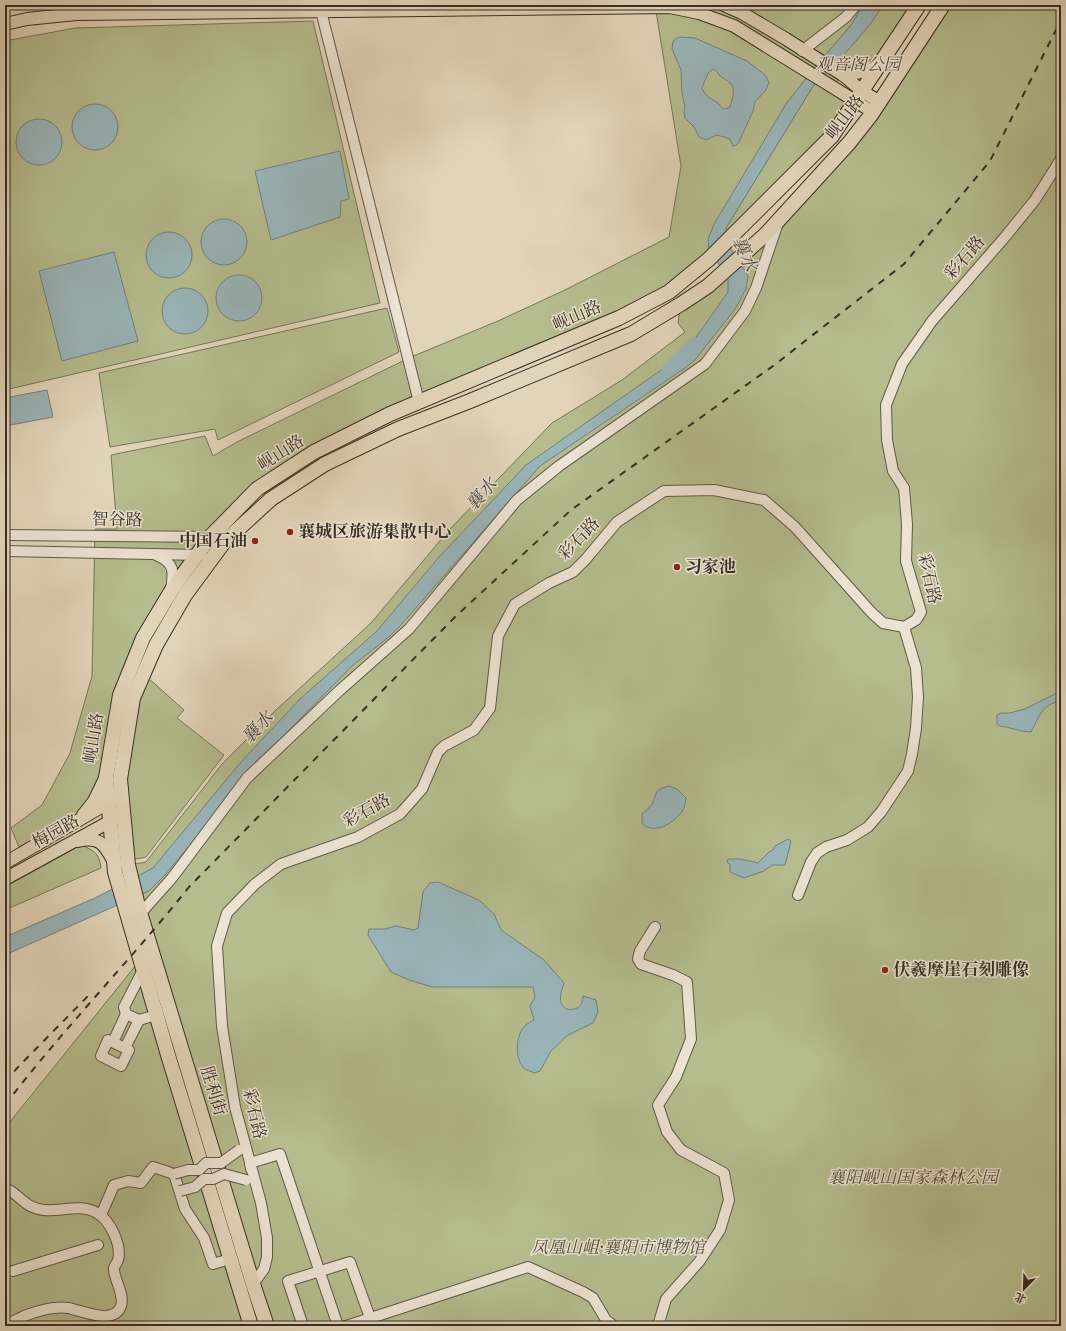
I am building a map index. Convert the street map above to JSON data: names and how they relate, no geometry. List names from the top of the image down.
{
  "streets": {
    "highway": ["岘山路", "胜利街"],
    "main road": ["梅园路"],
    "street": ["彩石路", "智谷路"]
  },
  "crossings": [
    ["岘山路", "智谷路"],
    ["岘山路", "梅园路"],
    ["岘山路", "胜利街"],
    ["彩石路", "胜利街"]
  ],
  "water": ["襄水"],
  "parks": ["观音阁公园", "襄阳岘山国家森林公园", "凤凰山岨·襄阳市博物馆"],
  "places": [
    "襄城区旅游集散中心",
    "中国石油",
    "习家池",
    "伏羲摩崖石刻雕像"
  ],
  "north": "bottom left"
}
